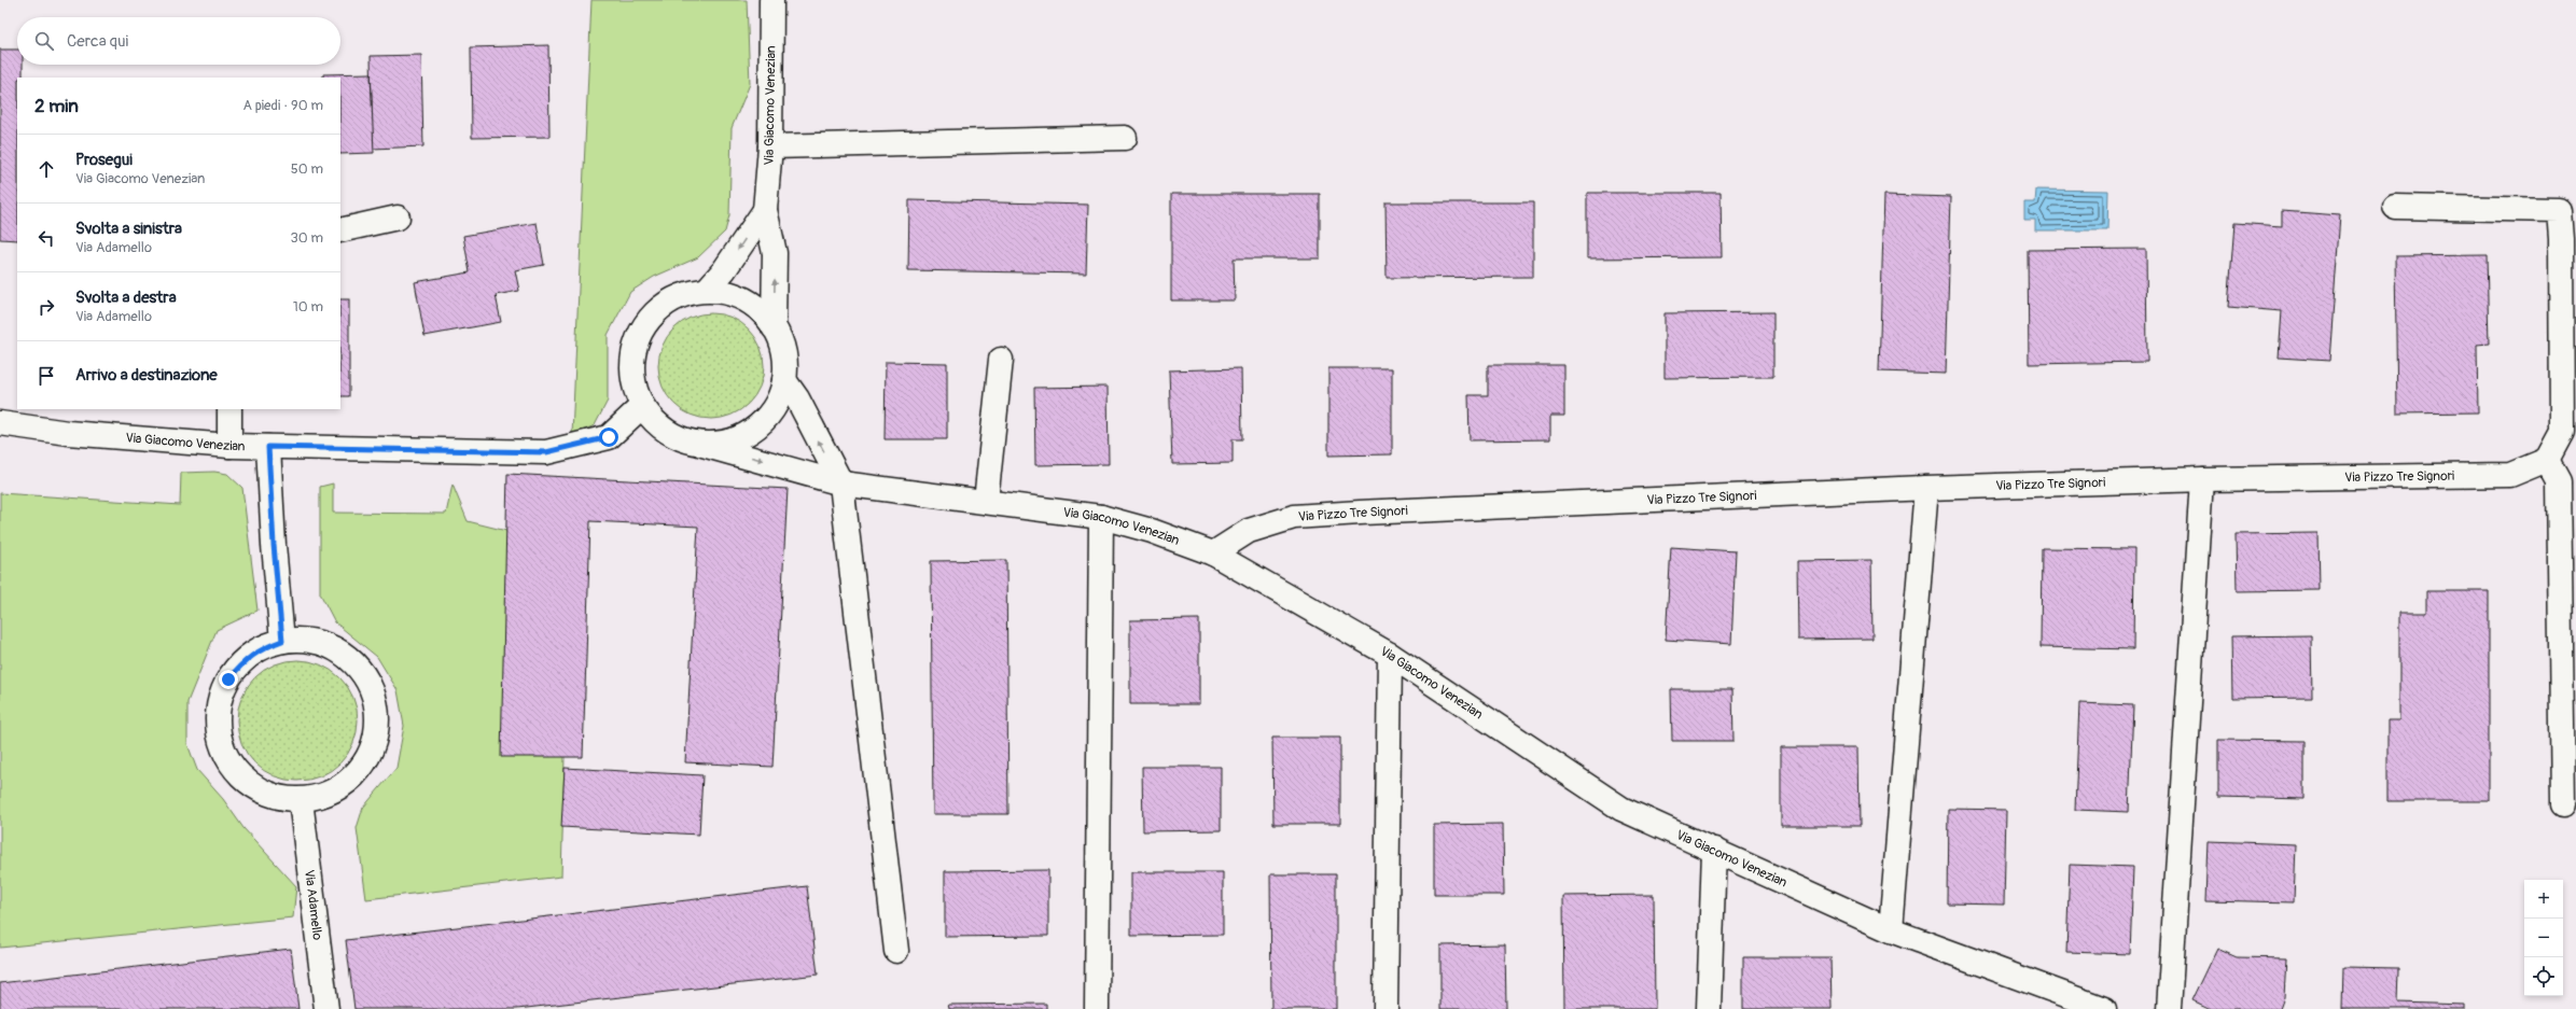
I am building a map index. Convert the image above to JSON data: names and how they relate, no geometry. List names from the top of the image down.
{
  "streets": {
    "street": ["Via Giacomo Venezian", "Via Pizzo Tre Signori", "Via Adamello"]
  },
  "crossings": [
    ["Via Giacomo Venezian", "Via Pizzo Tre Signori"]
  ],
  "page": {
    "search": "Cerca qui",
    "heading": ["2 min", "A piedi · 90 m"],
    "list": [
      ["Prosegui", "Via Giacomo Venezian", "50 m"],
      ["Svolta a sinistra", "Via Adamello", "30 m"],
      ["Svolta a destra", "Via Adamello", "10 m"],
      "Arrivo a destinazione"
    ],
    "map_buttons": ["+", "−"]
  }
}
